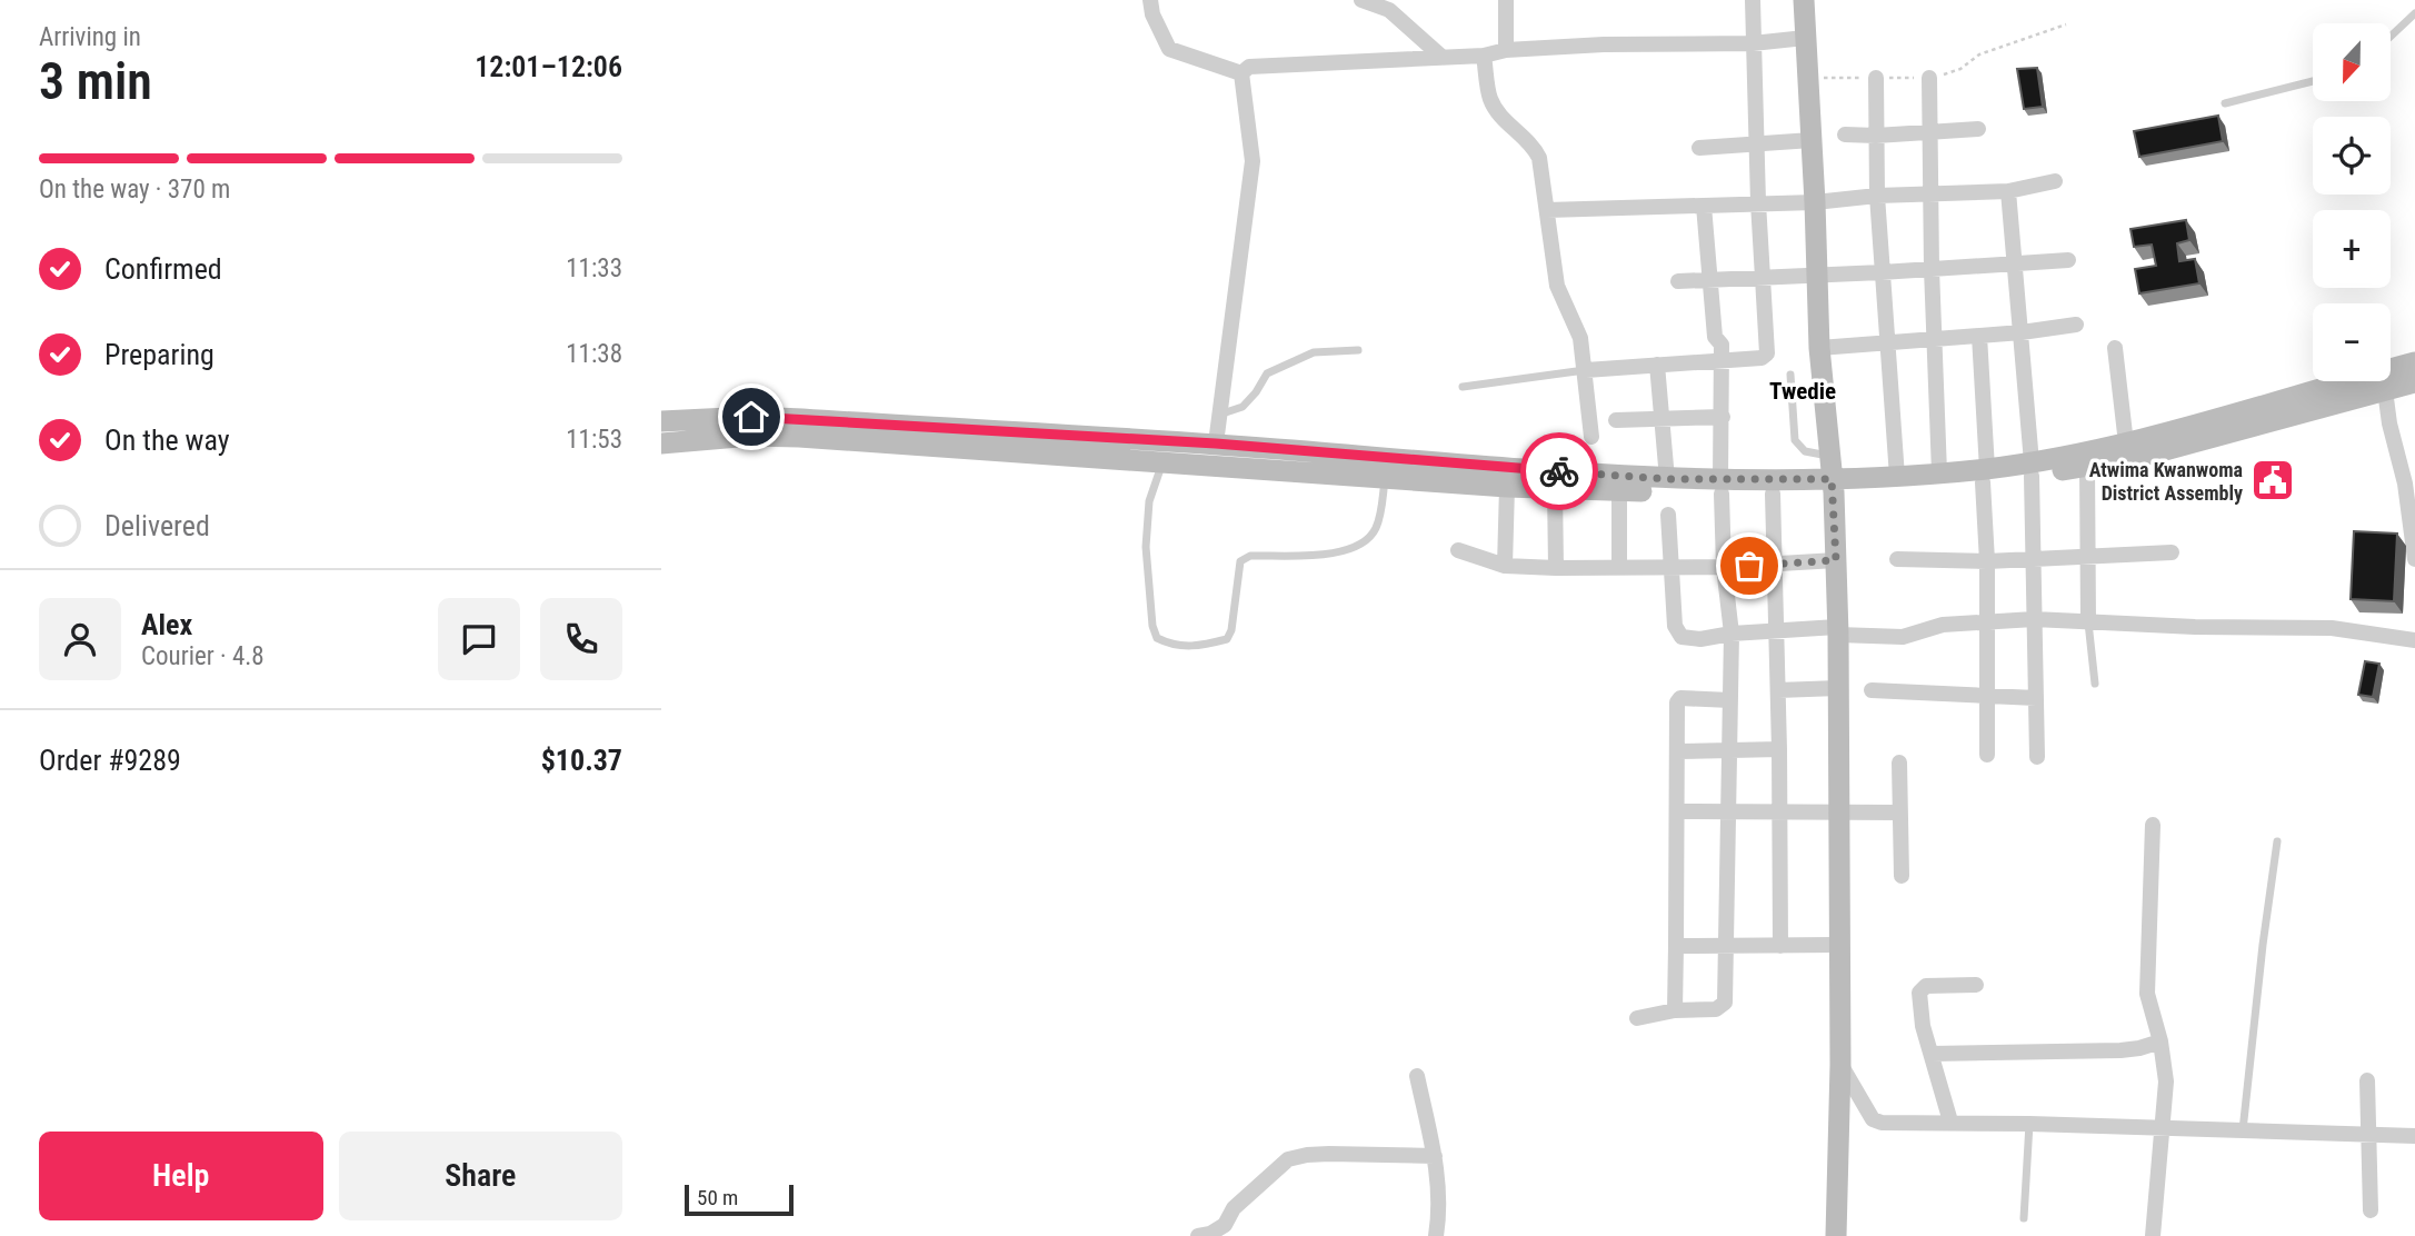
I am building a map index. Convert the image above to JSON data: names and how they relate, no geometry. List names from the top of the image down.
{
  "districts": ["Twedie"],
  "places": {
    "public building": ["Atwima Kwanwoma District Assembly"]
  },
  "scale_bar": "50 m",
  "north": "bottom",
  "page": {
    "heading": ["3 min", "Arriving in", "12:01–12:06"],
    "panel": [
      "Alex",
      "Courier · 4.8",
      "Order #9289",
      "$10.37"
    ],
    "map_buttons": ["+", "−"],
    "bar": "On the way · 370 m",
    "list": [
      ["Confirmed", "11:33"],
      ["Preparing", "11:38"],
      ["On the way", "11:53"],
      "Delivered"
    ],
    "buttons": ["Help", "Share"],
    "scale": "50 m"
  }
}
